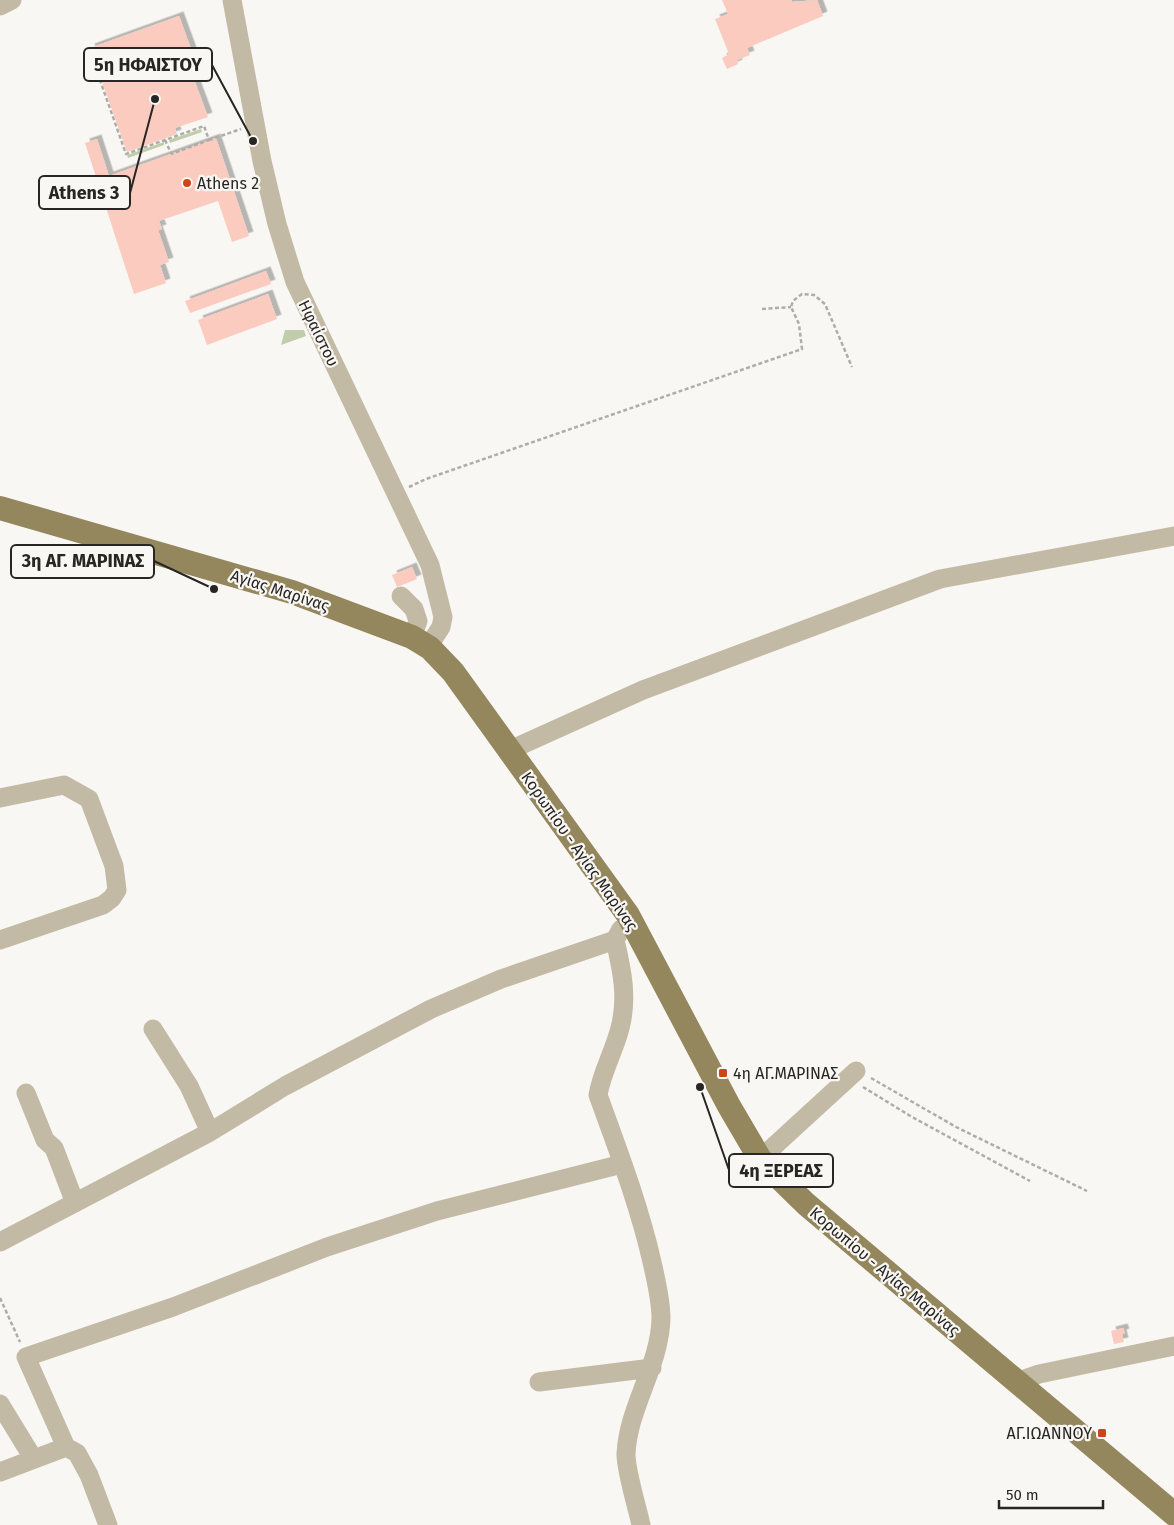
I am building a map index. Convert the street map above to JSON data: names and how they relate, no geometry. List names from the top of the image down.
{
  "streets": {
    "main road": ["Αγίας Μαρίνας", "Κορωπίου - Αγίας Μαρίνας"],
    "street": ["Ηφαίστου"]
  },
  "crossings": [
    ["Ηφαίστου", "Αγίας Μαρίνας"],
    ["Αγίας Μαρίνας", "Κορωπίου - Αγίας Μαρίνας"]
  ],
  "places": {
    "other": [
      "Athens 3",
      "5η ΗΦΑΙΣΤΟΥ",
      "Athens 2",
      "3η ΑΓ. ΜΑΡΙΝΑΣ",
      "4η ΞΕΡΕΑΣ"
    ],
    "transit": ["4η ΑΓ.ΜΑΡΙΝΑΣ", "ΑΓ.ΙΩΑΝΝΟΥ"]
  },
  "scale_bar": "50 m"
}
